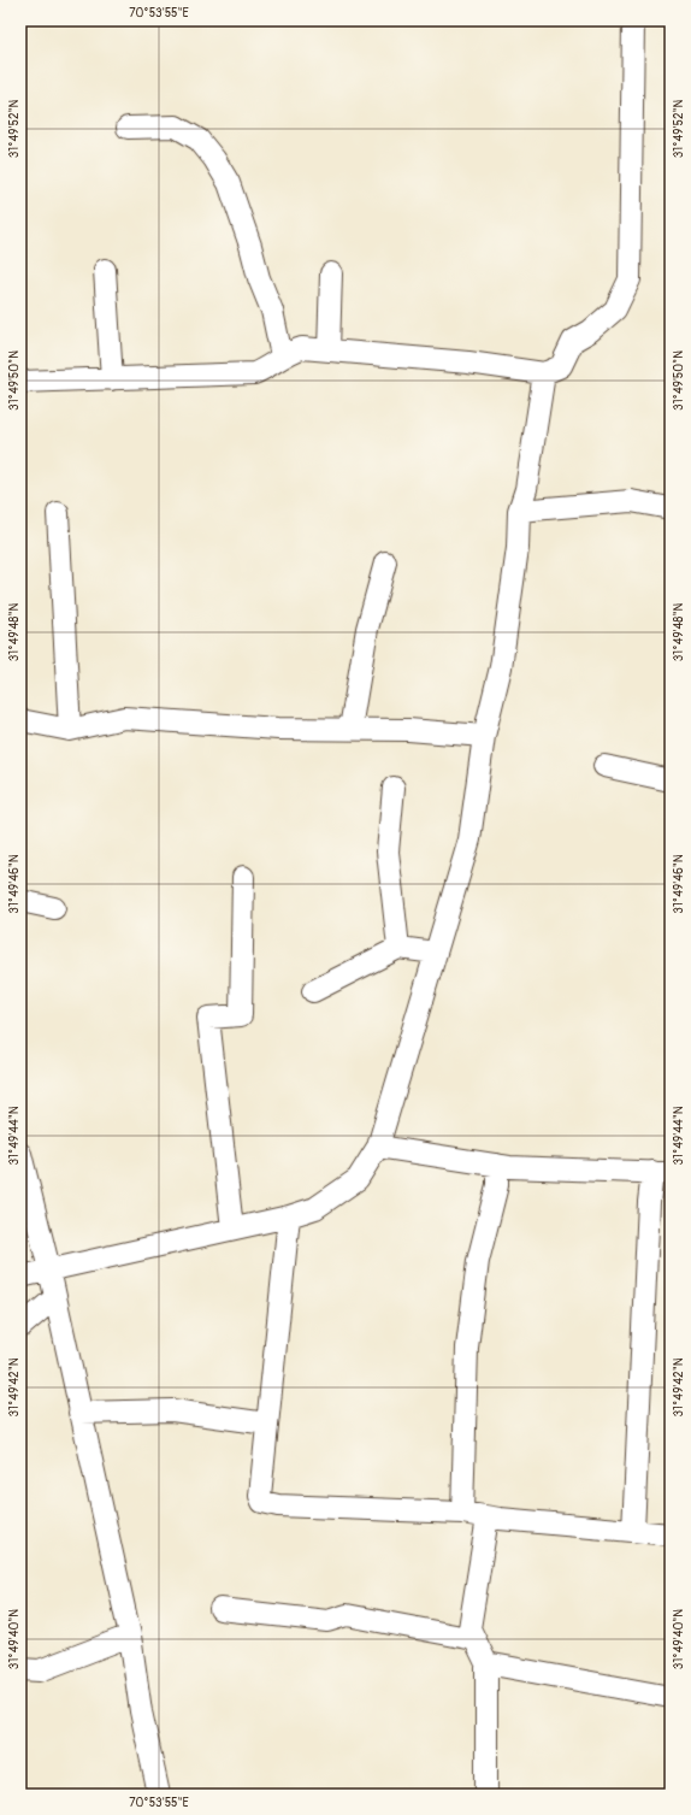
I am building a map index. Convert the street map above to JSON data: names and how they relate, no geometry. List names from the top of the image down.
{
  "coordinates": [
    "70°53'55\"E",
    "31°49'52\"N",
    "31°49'50\"N",
    "31°49'48\"N",
    "31°49'46\"N",
    "31°49'44\"N",
    "31°49'42\"N",
    "31°49'40\"N"
  ]
}
